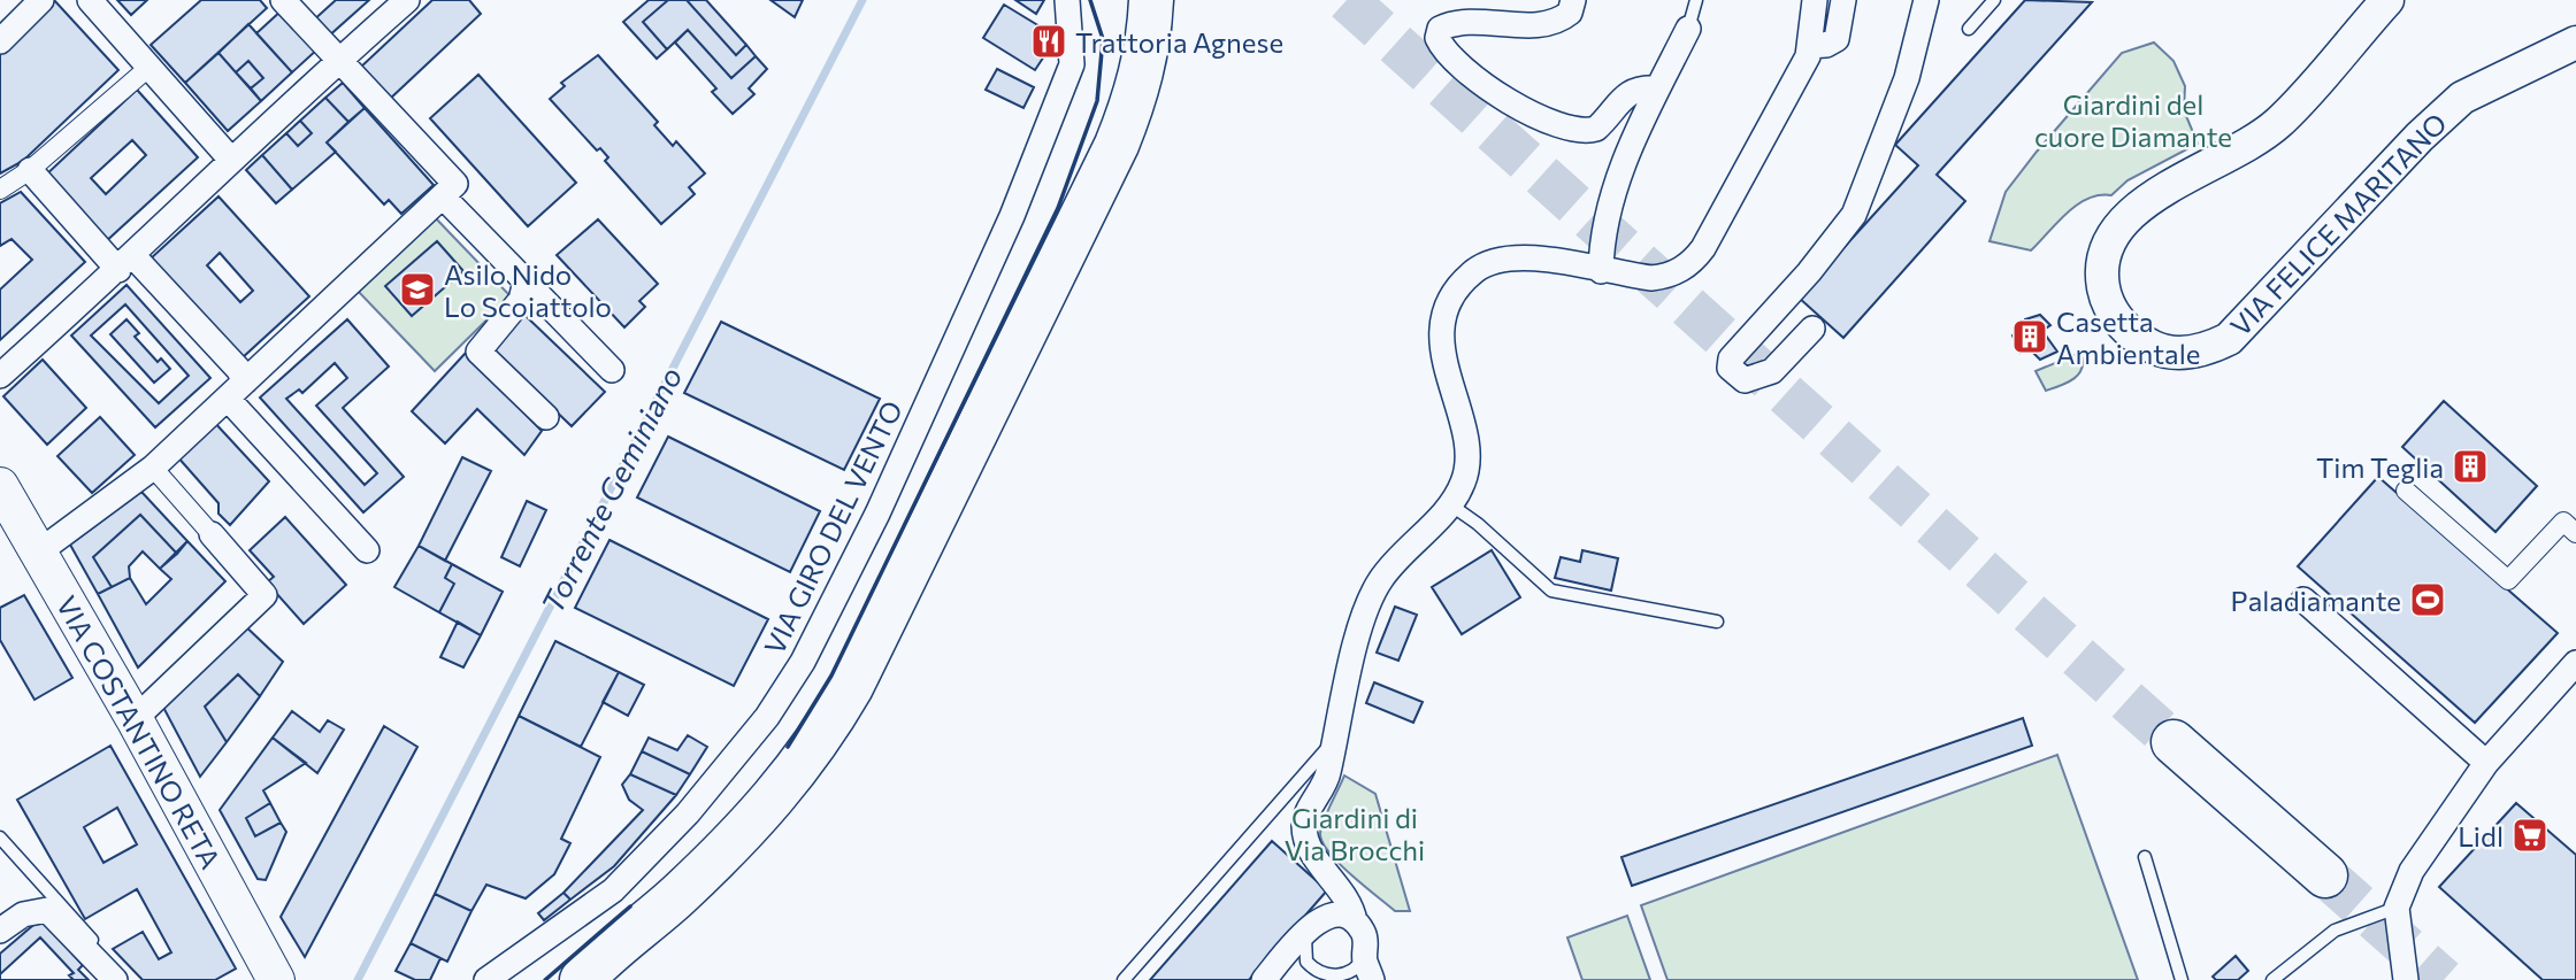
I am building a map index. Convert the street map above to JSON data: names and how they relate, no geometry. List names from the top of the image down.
{
  "streets": {
    "main road": ["VIA COSTANTINO RETA"],
    "street": ["VIA FELICE MARITANO", "VIA GIRO DEL VENTO"]
  },
  "water": ["Torrente Geminiano"],
  "parks": ["Giardini del cuore Diamante", "Giardini di Via Brocchi"],
  "places": {
    "restaurant": ["Trattoria Agnese"],
    "school or university": ["Asilo Nido Lo Scoiattolo"],
    "building": ["Casetta Ambientale", "Tim Teglia"],
    "sports": ["Paladiamante"],
    "supermarket": ["Lidl"]
  }
}
